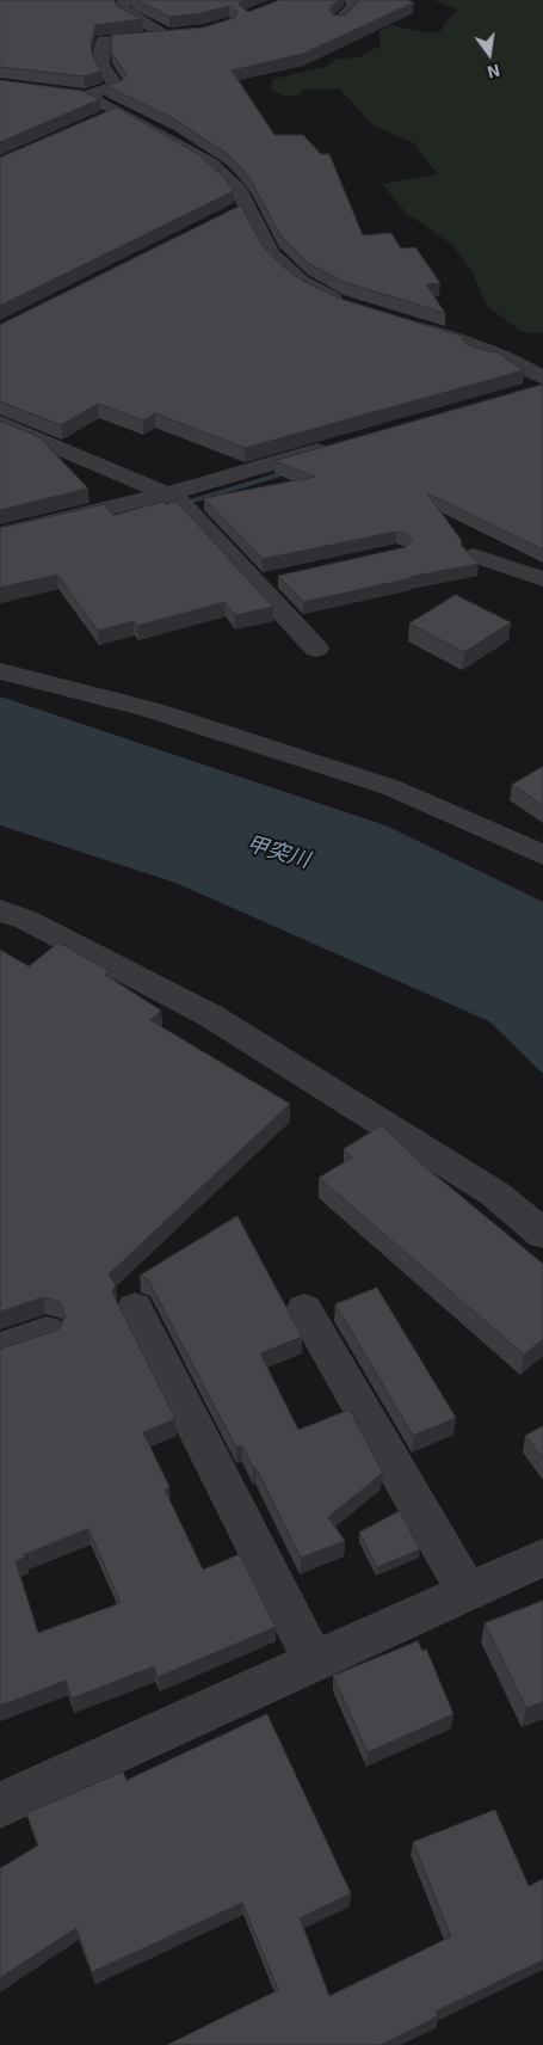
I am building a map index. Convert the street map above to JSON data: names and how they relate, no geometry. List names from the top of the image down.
{
  "water": ["甲突川"],
  "north": "bottom"
}
